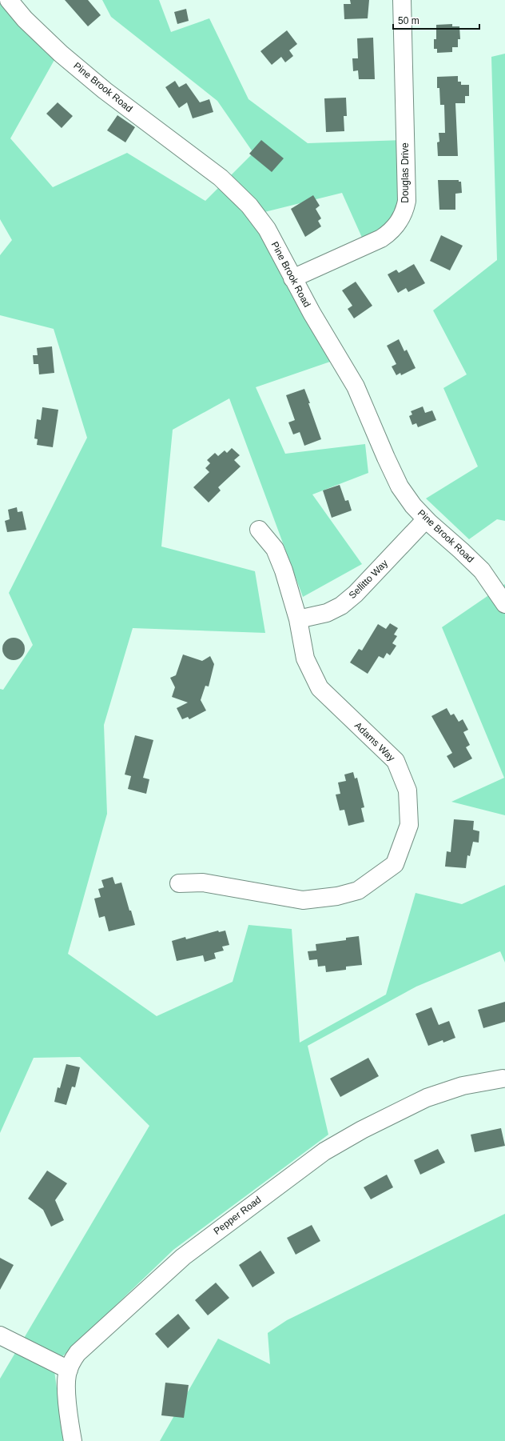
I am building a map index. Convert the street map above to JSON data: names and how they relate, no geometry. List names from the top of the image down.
{
  "streets": {
    "street": [
      "Pine Brook Road",
      "Douglas Drive",
      "Sellitto Way",
      "Adams Way",
      "Pepper Road"
    ]
  },
  "crossings": [
    ["Pine Brook Road", "Douglas Drive"],
    ["Pine Brook Road", "Sellitto Way"],
    ["Sellitto Way", "Adams Way"]
  ],
  "scale_bar": "50 m"
}
